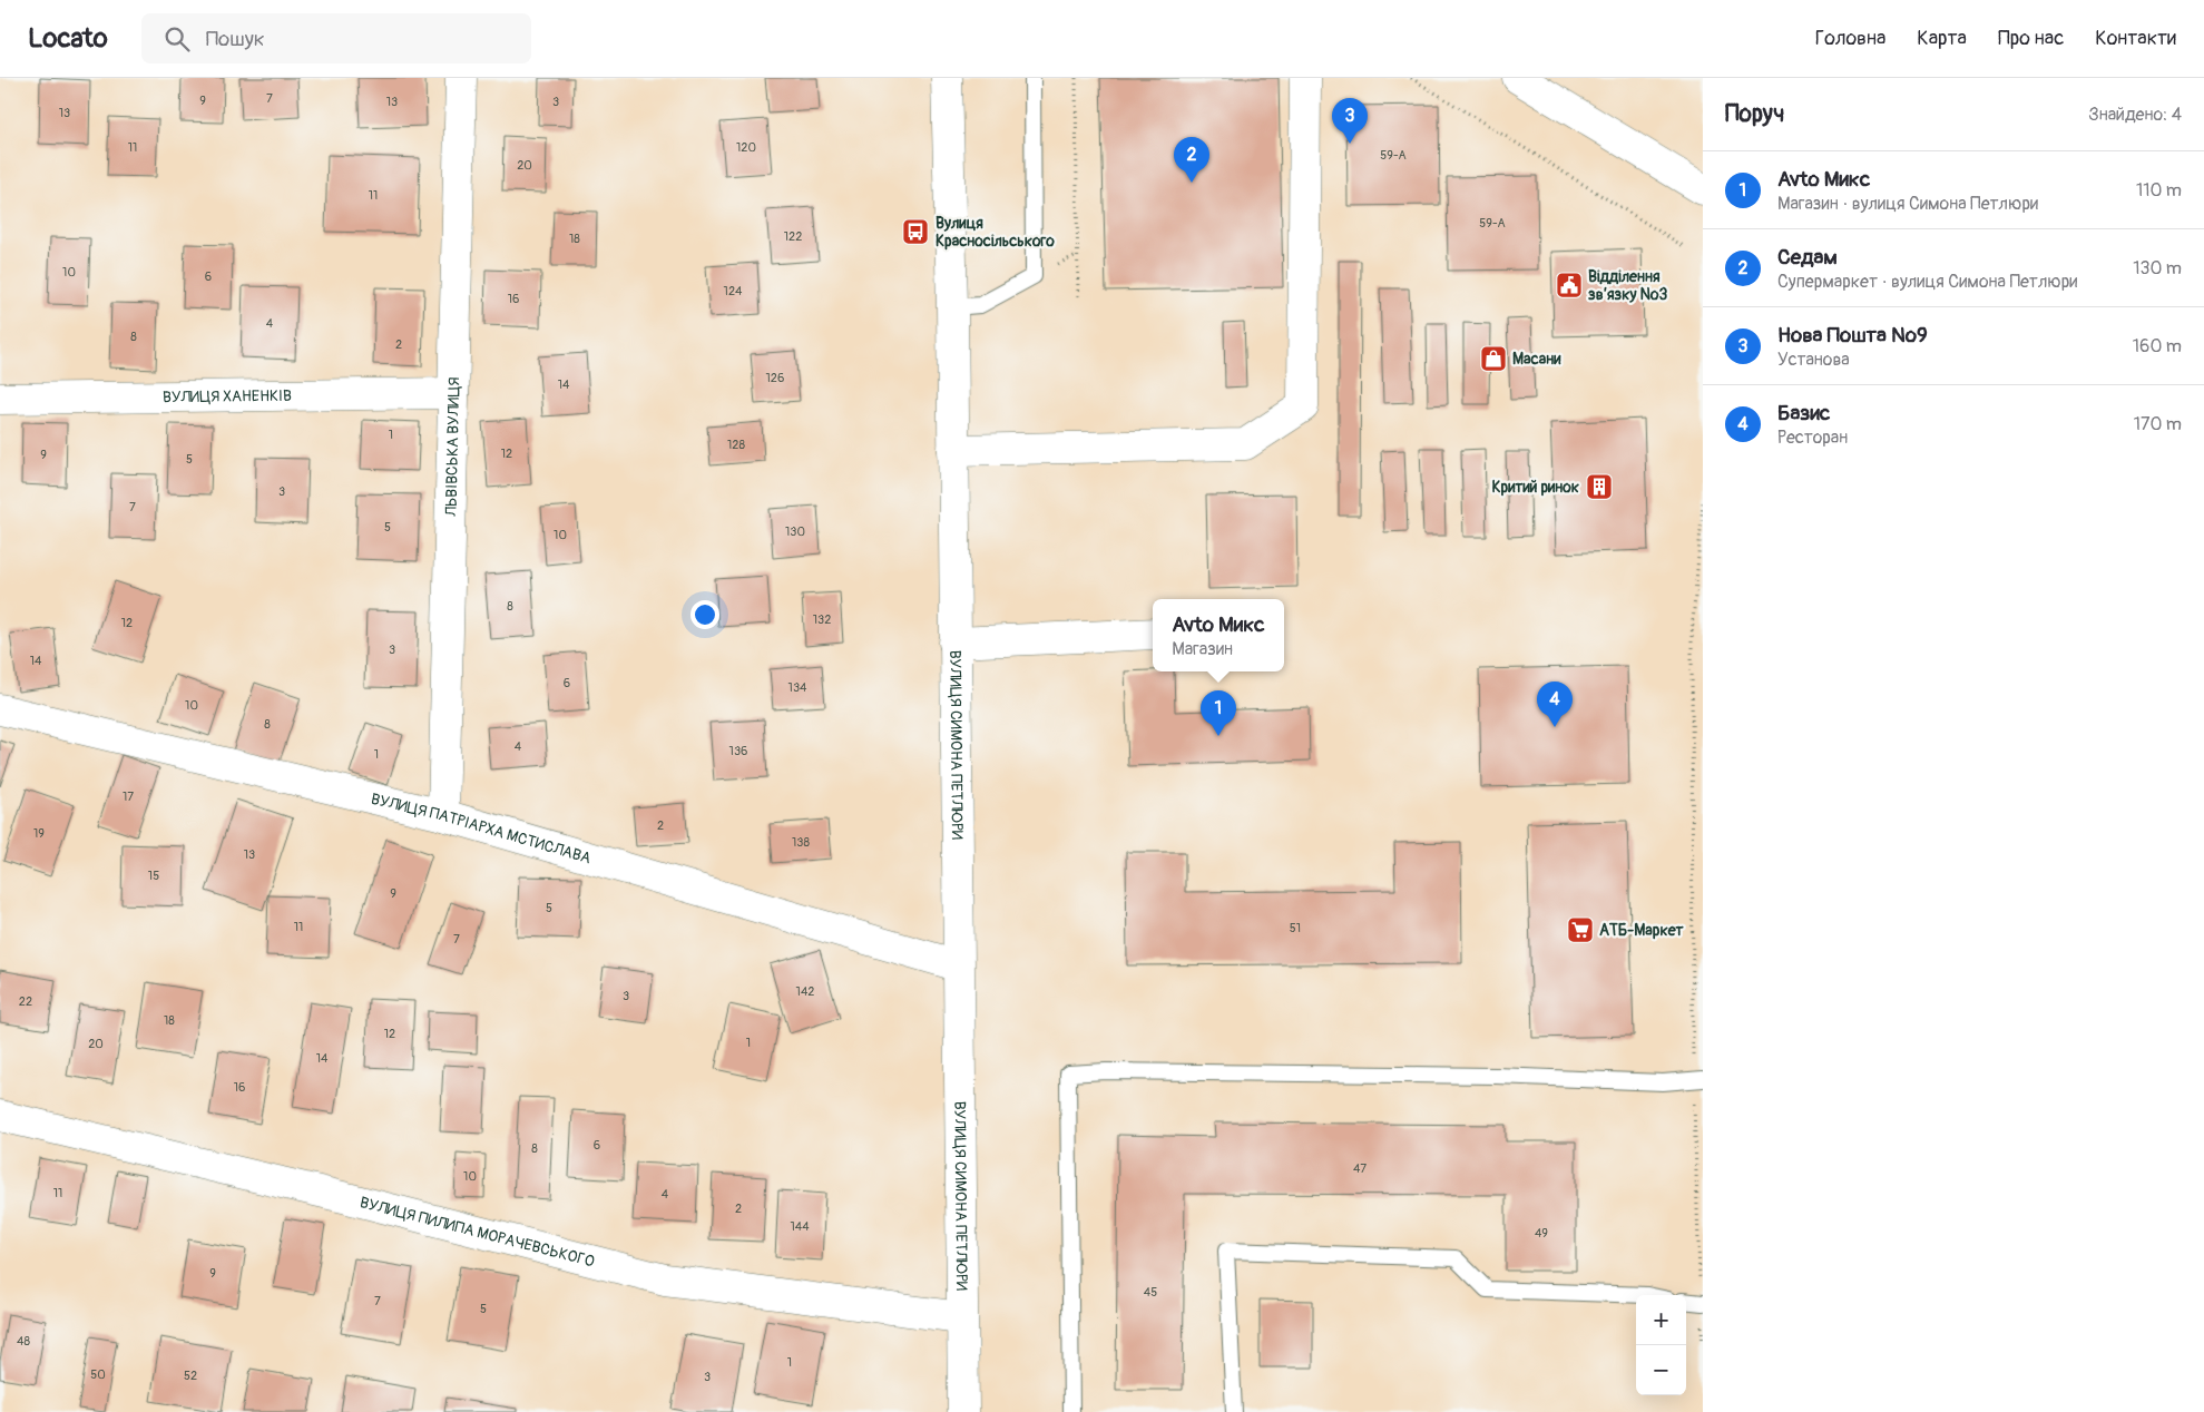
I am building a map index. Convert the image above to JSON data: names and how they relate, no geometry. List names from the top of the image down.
{
  "streets": {
    "street": [
      "ВУЛИЦЯ ХАНЕНКІВ",
      "ЛЬВІВСЬКА ВУЛИЦЯ",
      "ВУЛИЦЯ СИМОНА ПЕТЛЮРИ",
      "ВУЛИЦЯ ПАТРІАРХА МСТИСЛАВА",
      "ВУЛИЦЯ ПИЛИПА МОРАЧЕВСЬКОГО"
    ]
  },
  "crossings": [
    ["ВУЛИЦЯ ХАНЕНКІВ", "ЛЬВІВСЬКА ВУЛИЦЯ"],
    ["ЛЬВІВСЬКА ВУЛИЦЯ", "ВУЛИЦЯ ПАТРІАРХА МСТИСЛАВА"],
    ["ВУЛИЦЯ СИМОНА ПЕТЛЮРИ", "ВУЛИЦЯ ПАТРІАРХА МСТИСЛАВА"],
    ["ВУЛИЦЯ СИМОНА ПЕТЛЮРИ", "ВУЛИЦЯ ПИЛИПА МОРАЧЕВСЬКОГО"]
  ],
  "places": {
    "bus stop": ["Вулиця Красносільського"],
    "public building": ["Відділення зв’язку №3"],
    "shop": ["Масани"],
    "building": ["Критий ринок"],
    "supermarket": ["АТБ-Маркет"]
  },
  "house_numbers": [
    "7",
    "9",
    "13",
    "3",
    "13",
    "11",
    "120",
    "59-А",
    "20",
    "11",
    "59-А",
    "122",
    "18",
    "10",
    "6",
    "124",
    "16",
    "4",
    "8",
    "2",
    "126",
    "14",
    "1",
    "128",
    "12",
    "9",
    "5",
    "3",
    "7",
    "5",
    "130",
    "10",
    "8",
    "132",
    "12",
    "3",
    "14",
    "6",
    "134",
    "10",
    "8",
    "4",
    "136",
    "1",
    "17",
    "2",
    "19",
    "138",
    "13",
    "15",
    "9",
    "5",
    "11",
    "51",
    "7",
    "142",
    "3",
    "22",
    "18",
    "12",
    "1",
    "20",
    "14",
    "16",
    "6",
    "8",
    "47",
    "10",
    "11",
    "4",
    "2",
    "144",
    "49",
    "9",
    "45",
    "7",
    "5",
    "48",
    "1",
    "50",
    "52",
    "3"
  ],
  "page": {
    "header": "Locato",
    "search": "Пошук",
    "nav": [
      "Головна",
      "Карта",
      "Про нас",
      "Контакти"
    ],
    "heading": ["Поруч", "Знайдено: 4"],
    "pins": [
      "3",
      "2",
      "4",
      "1"
    ],
    "list": [
      {
        "mark": "1",
        "name": "Avto Микс",
        "note": "Магазин · вулиця Симона Петлюри",
        "value": "110 m"
      },
      {
        "mark": "2",
        "name": "Седам",
        "note": "Супермаркет · вулиця Симона Петлюри",
        "value": "130 m"
      },
      {
        "mark": "3",
        "name": "Нова Пошта №9",
        "note": "Установа",
        "value": "160 m"
      },
      {
        "mark": "4",
        "name": "Базис",
        "note": "Ресторан",
        "value": "170 m"
      }
    ],
    "popup": ["Avto Микс", "Магазин"],
    "map_buttons": ["+", "−"]
  }
}
